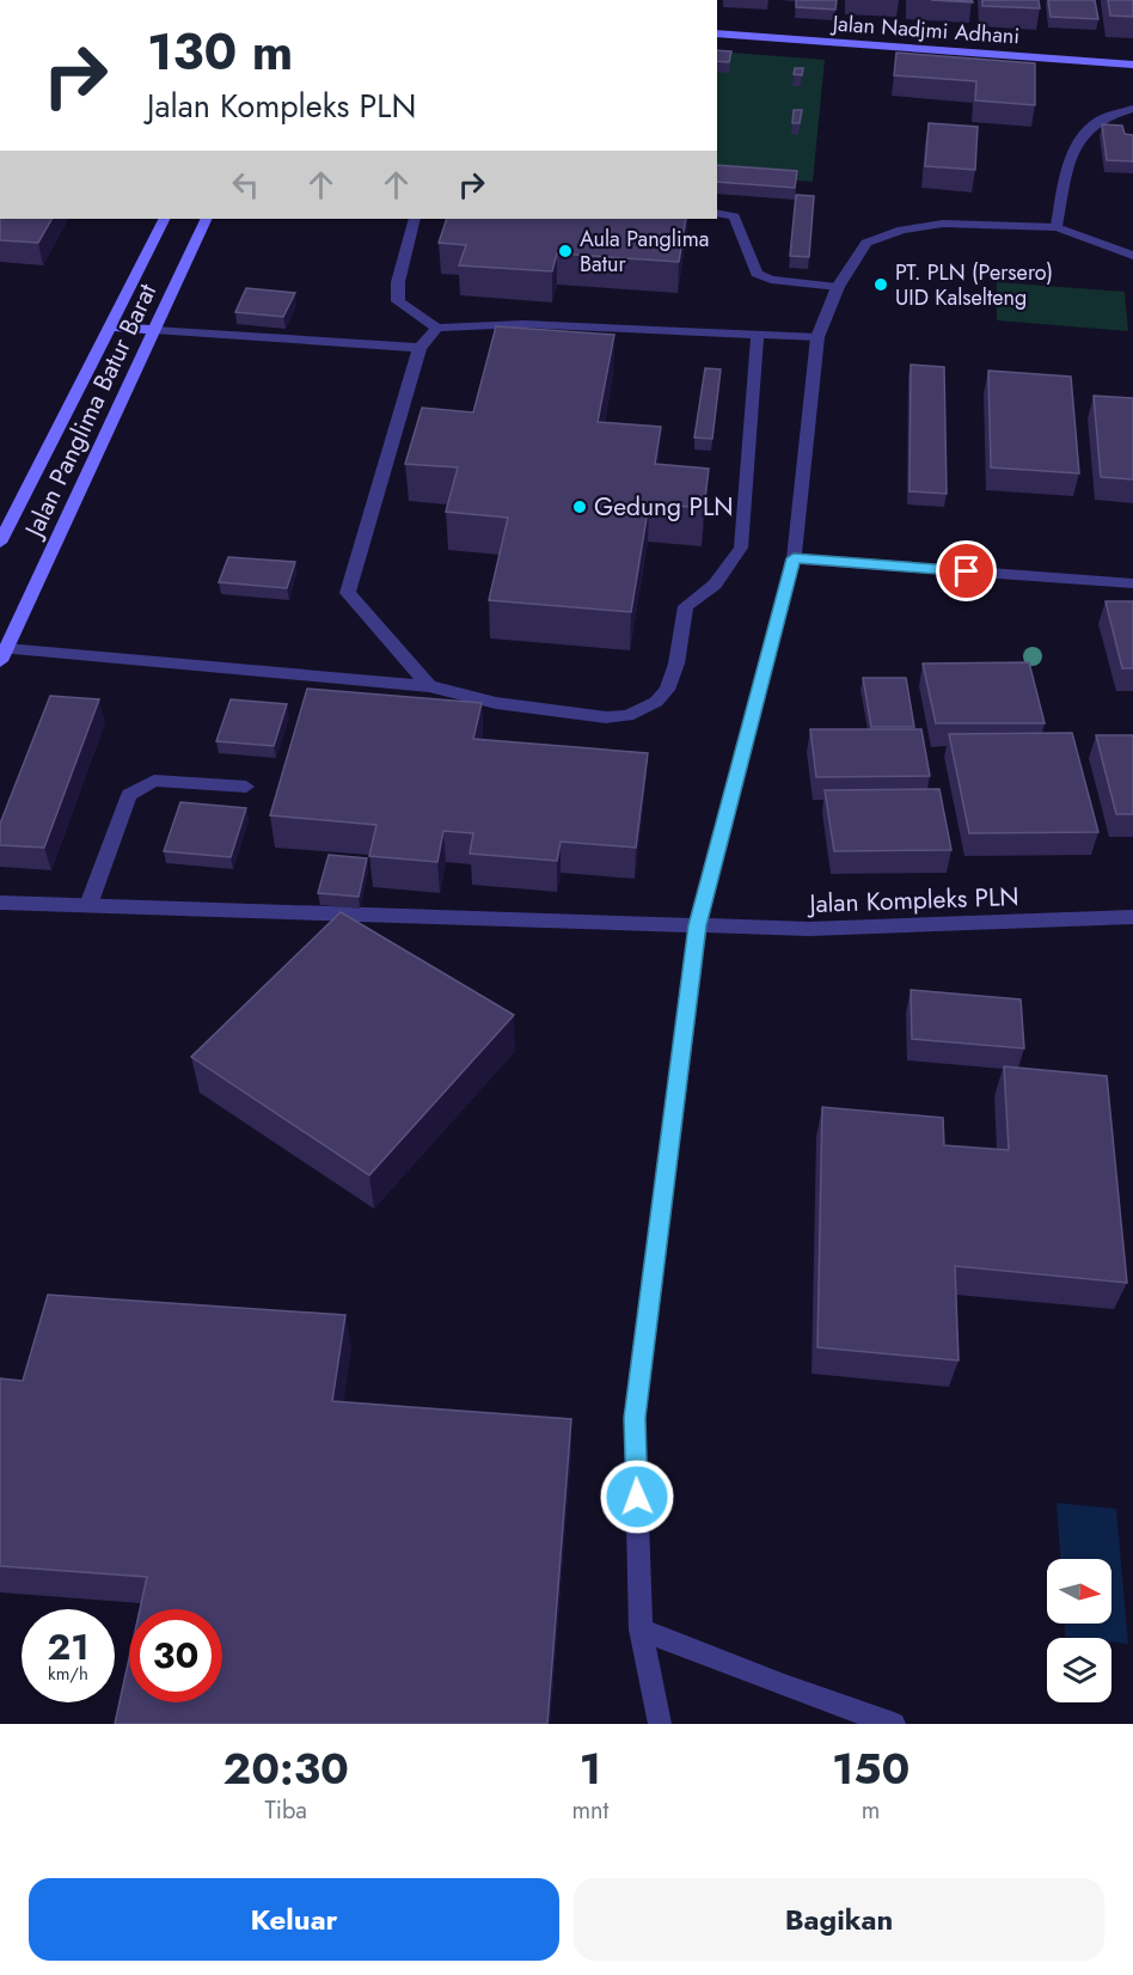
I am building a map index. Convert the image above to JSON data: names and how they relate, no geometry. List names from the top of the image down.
{
  "streets": {
    "main road": ["Jalan Nadjmi Adhani", "Jalan Panglima Batur Barat"],
    "street": ["Jalan Kompleks PLN"]
  },
  "places": ["Aula Panglima Batur", "PT. PLN (Persero) UID Kalselteng", "Gedung PLN"],
  "north": "right",
  "page": {
    "turn": ["130 m", "Jalan Kompleks PLN"],
    "speed": "21 km/h",
    "limit": "30",
    "eta": [
      "20:30",
      "Tiba",
      "1",
      "mnt",
      "150",
      "m"
    ],
    "buttons": ["Keluar", "Bagikan"]
  }
}
